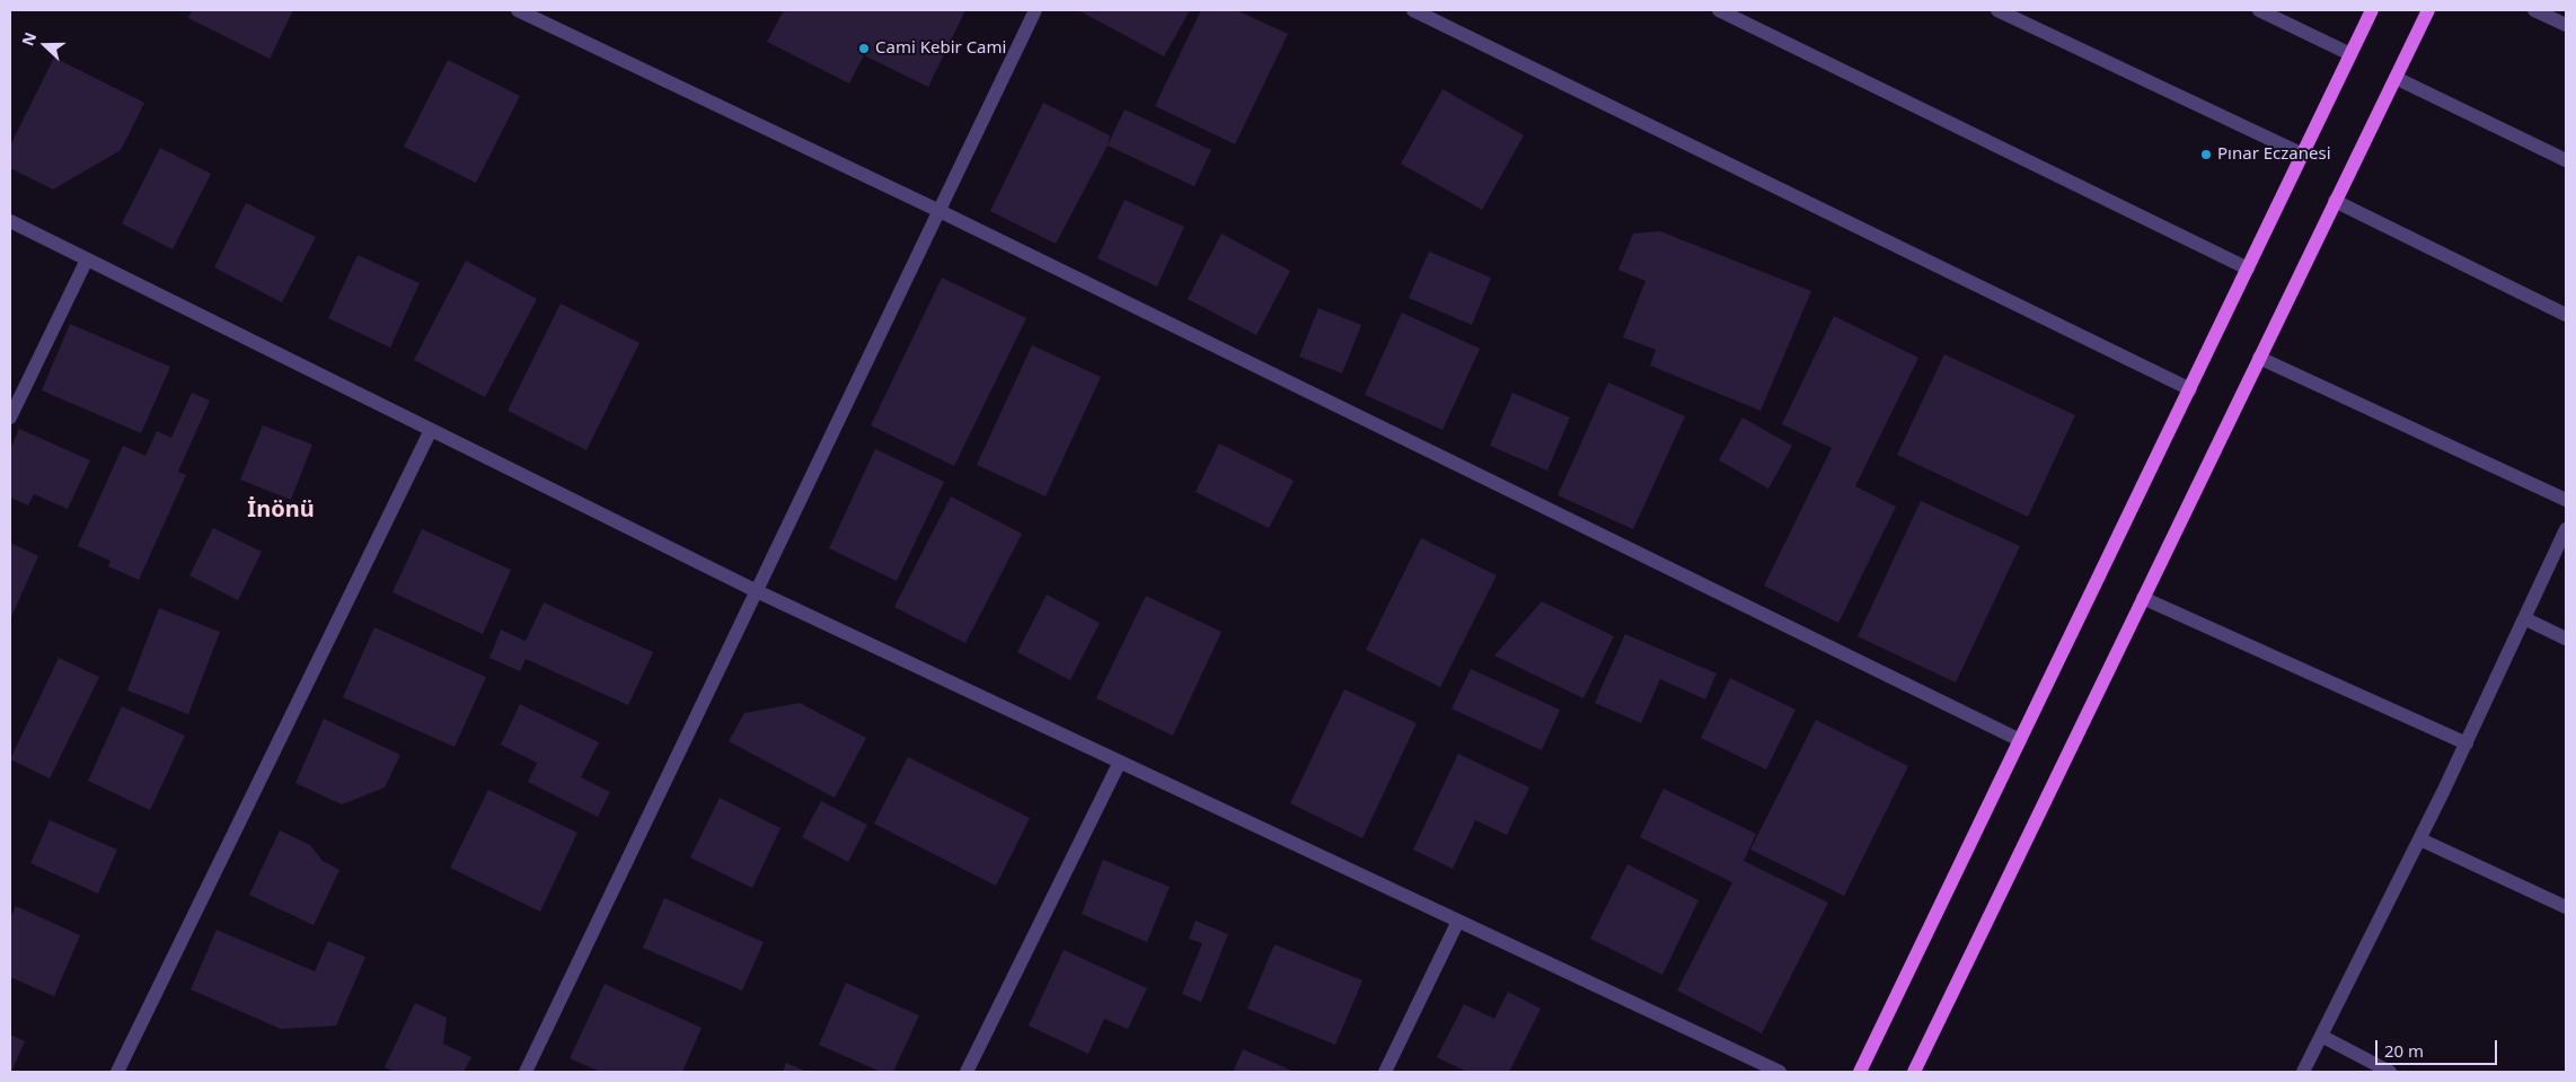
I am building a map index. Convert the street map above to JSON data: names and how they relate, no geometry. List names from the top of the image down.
{
  "districts": ["İnönü"],
  "places": ["Cami Kebir Cami", "Pınar Eczanesi"],
  "scale_bar": "20 m",
  "north": "left"
}
